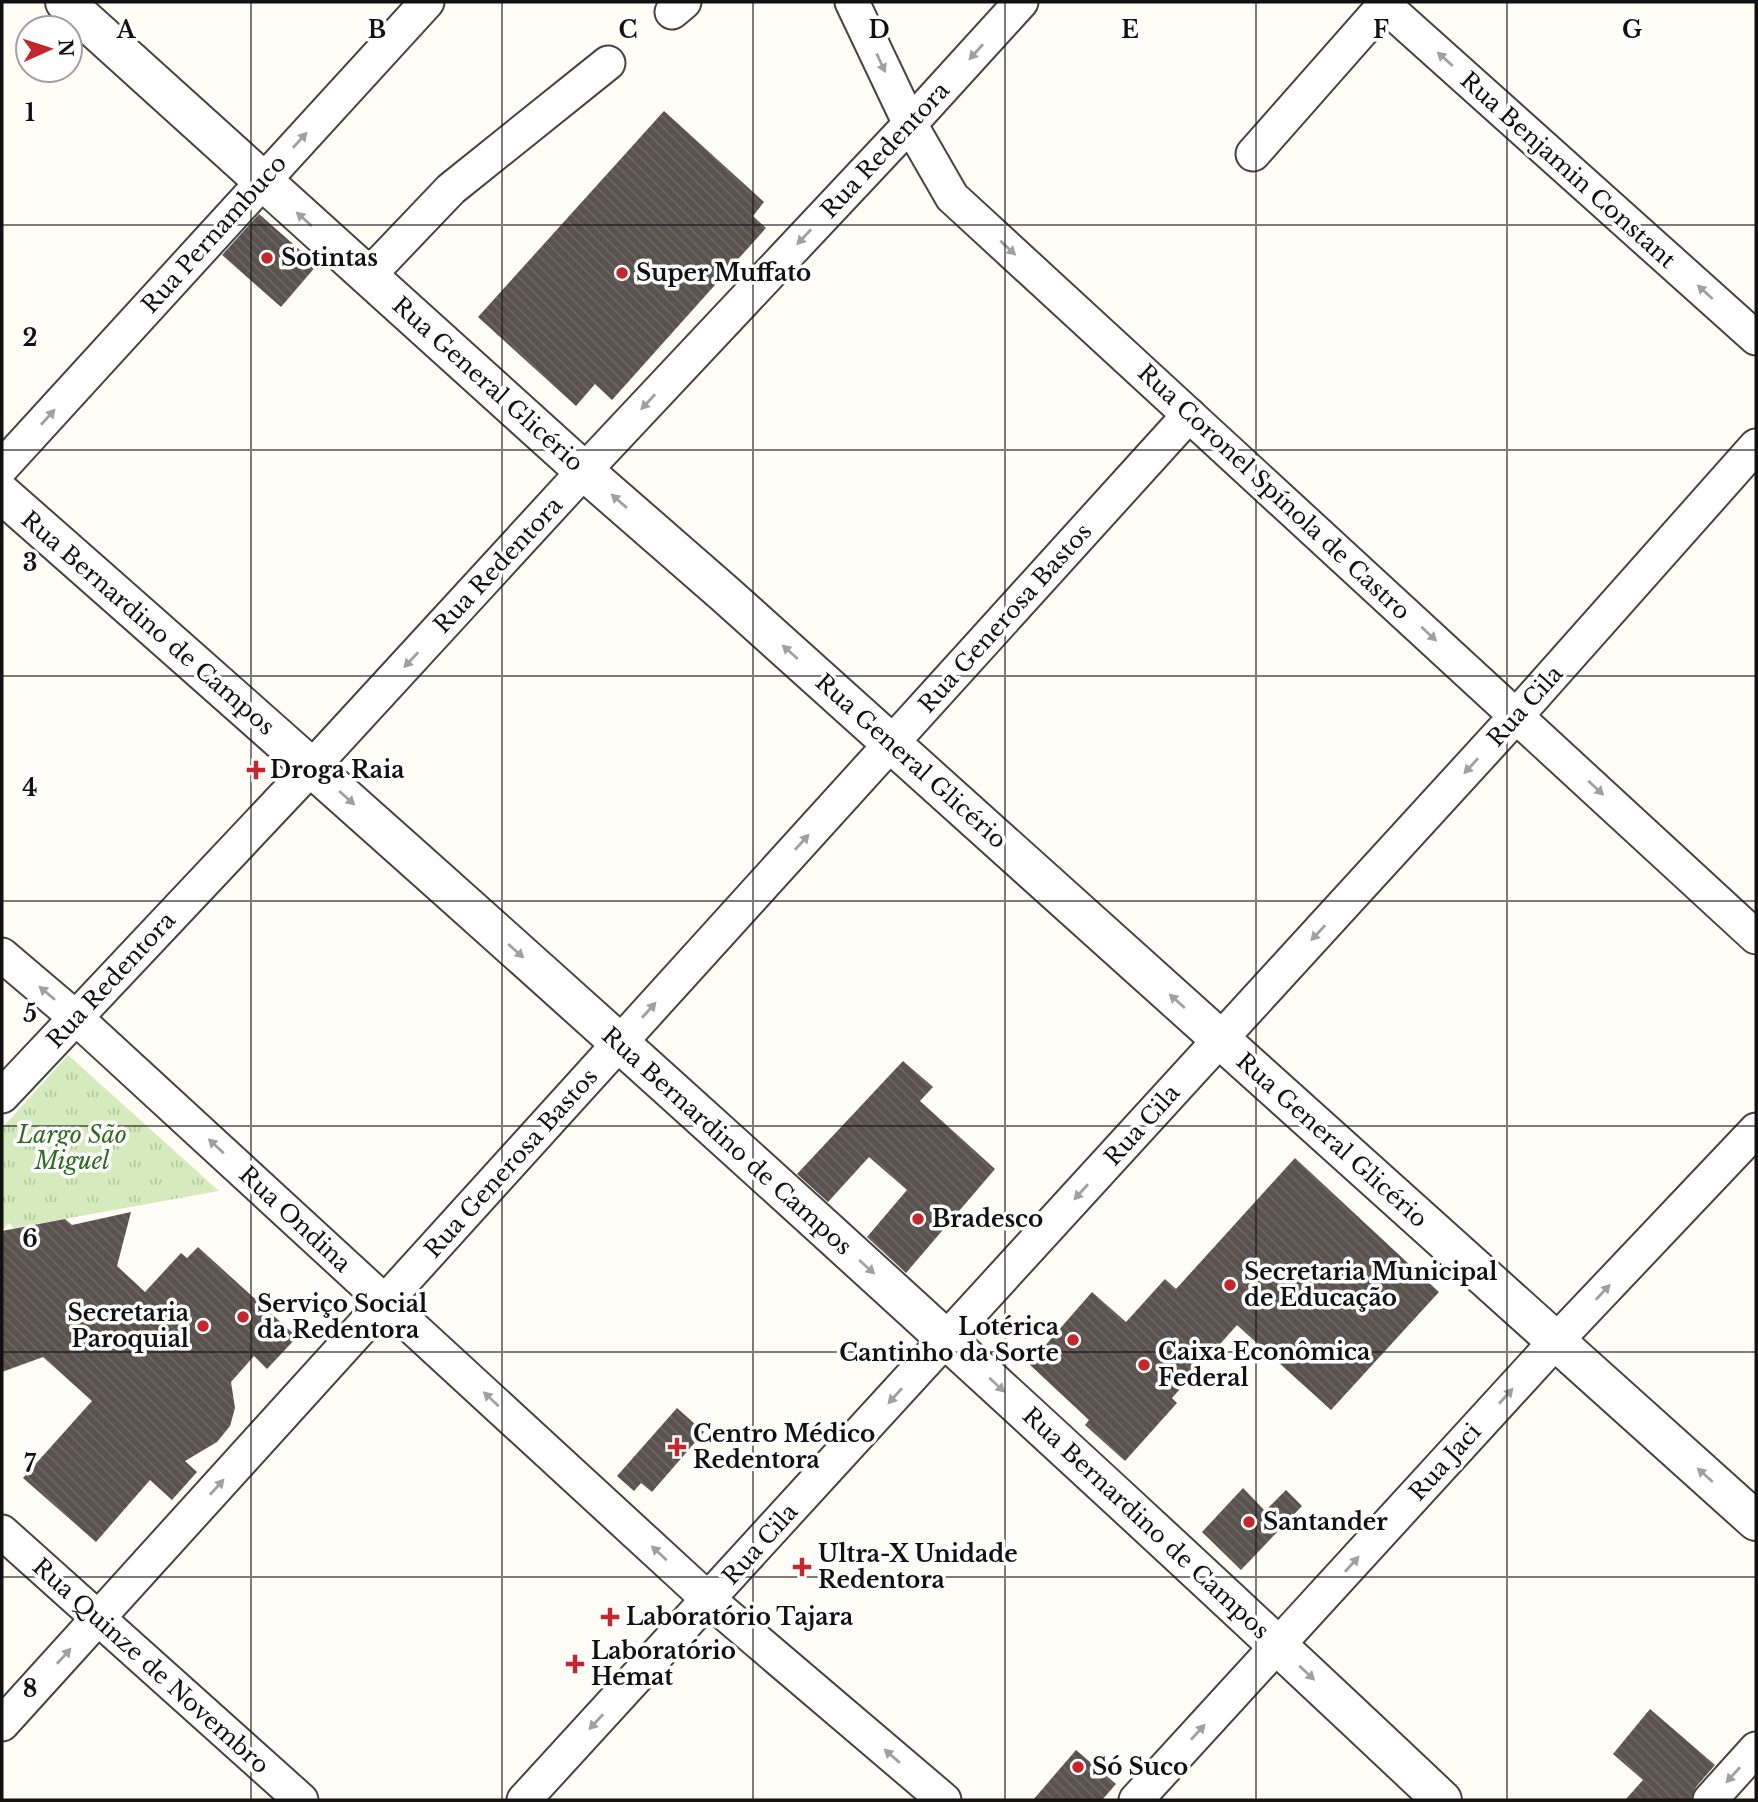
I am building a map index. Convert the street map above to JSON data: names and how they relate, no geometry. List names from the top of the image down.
{
  "streets": {
    "street": [
      "Rua Redentora",
      "Rua Benjamin Constant",
      "Rua Pernambuco",
      "Rua General Glicério",
      "Rua Coronel Spínola de Castro",
      "Rua Generosa Bastos",
      "Rua Bernardino de Campos",
      "Rua Cila",
      "Rua Ondina",
      "Rua Jaci",
      "Rua Quinze de Novembro"
    ]
  },
  "crossings": [
    ["Rua Redentora", "Rua General Glicério"],
    ["Rua Redentora", "Rua Coronel Spínola de Castro"],
    ["Rua Redentora", "Rua Bernardino de Campos"],
    ["Rua Redentora", "Rua Ondina"],
    ["Rua Pernambuco", "Rua General Glicério"],
    ["Rua General Glicério", "Rua Generosa Bastos"],
    ["Rua General Glicério", "Rua Cila"],
    ["Rua General Glicério", "Rua Jaci"],
    ["Rua Coronel Spínola de Castro", "Rua Generosa Bastos"],
    ["Rua Coronel Spínola de Castro", "Rua Cila"],
    ["Rua Generosa Bastos", "Rua Bernardino de Campos"],
    ["Rua Generosa Bastos", "Rua Ondina"],
    ["Rua Generosa Bastos", "Rua Quinze de Novembro"],
    ["Rua Bernardino de Campos", "Rua Cila"],
    ["Rua Bernardino de Campos", "Rua Jaci"],
    ["Rua Cila", "Rua Ondina"]
  ],
  "one_way": [
    "Rua Benjamin Constant",
    "Rua General Glicério",
    "Rua Coronel Spínola de Castro",
    "Rua Generosa Bastos",
    "Rua Bernardino de Campos",
    "Rua Cila",
    "Rua Ondina",
    "Rua Jaci"
  ],
  "parks": ["Largo São Miguel"],
  "places": {
    "other": [
      "Sotintas",
      "Super Muffato",
      "Bradesco",
      "Secretaria Municipal de Educação",
      "Serviço Social da Redentora",
      "Secretaria Paroquial",
      "Lotérica Cantinho da Sorte",
      "Caixa Econômica Federal",
      "Santander",
      "Só Suco"
    ],
    "health": [
      "Droga Raia",
      "Centro Médico Redentora",
      "Ultra-X Unidade Redentora",
      "Laboratório Tajara",
      "Laboratório Hemat"
    ]
  },
  "north": "right",
  "grid": {
    "columns": [
      "A",
      "B",
      "C",
      "D",
      "E",
      "F",
      "G"
    ],
    "rows": [
      "1",
      "2",
      "3",
      "4",
      "5",
      "6",
      "7",
      "8"
    ]
  }
}
